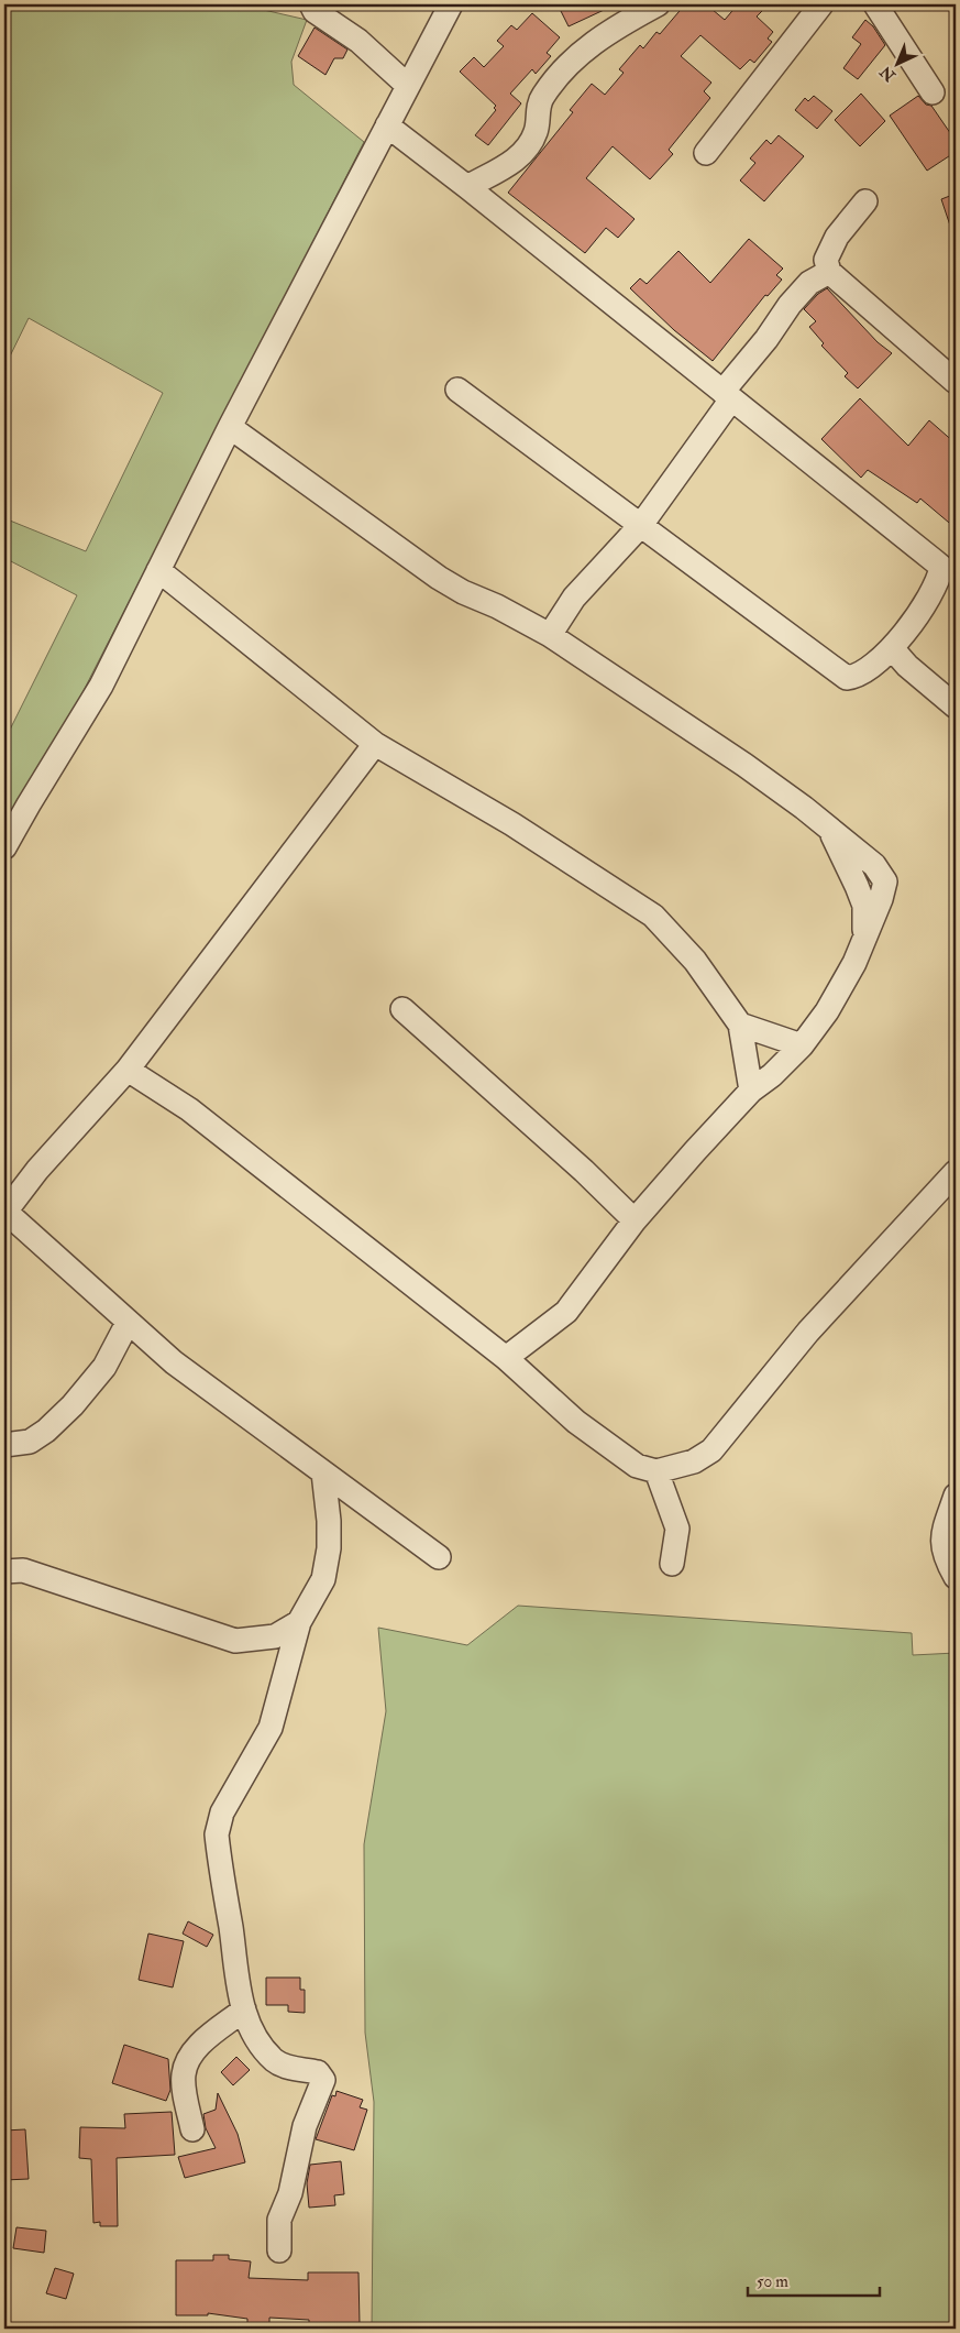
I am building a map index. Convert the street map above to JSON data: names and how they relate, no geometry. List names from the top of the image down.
{
  "scale_bar": "50 m",
  "north": "bottom left"
}
